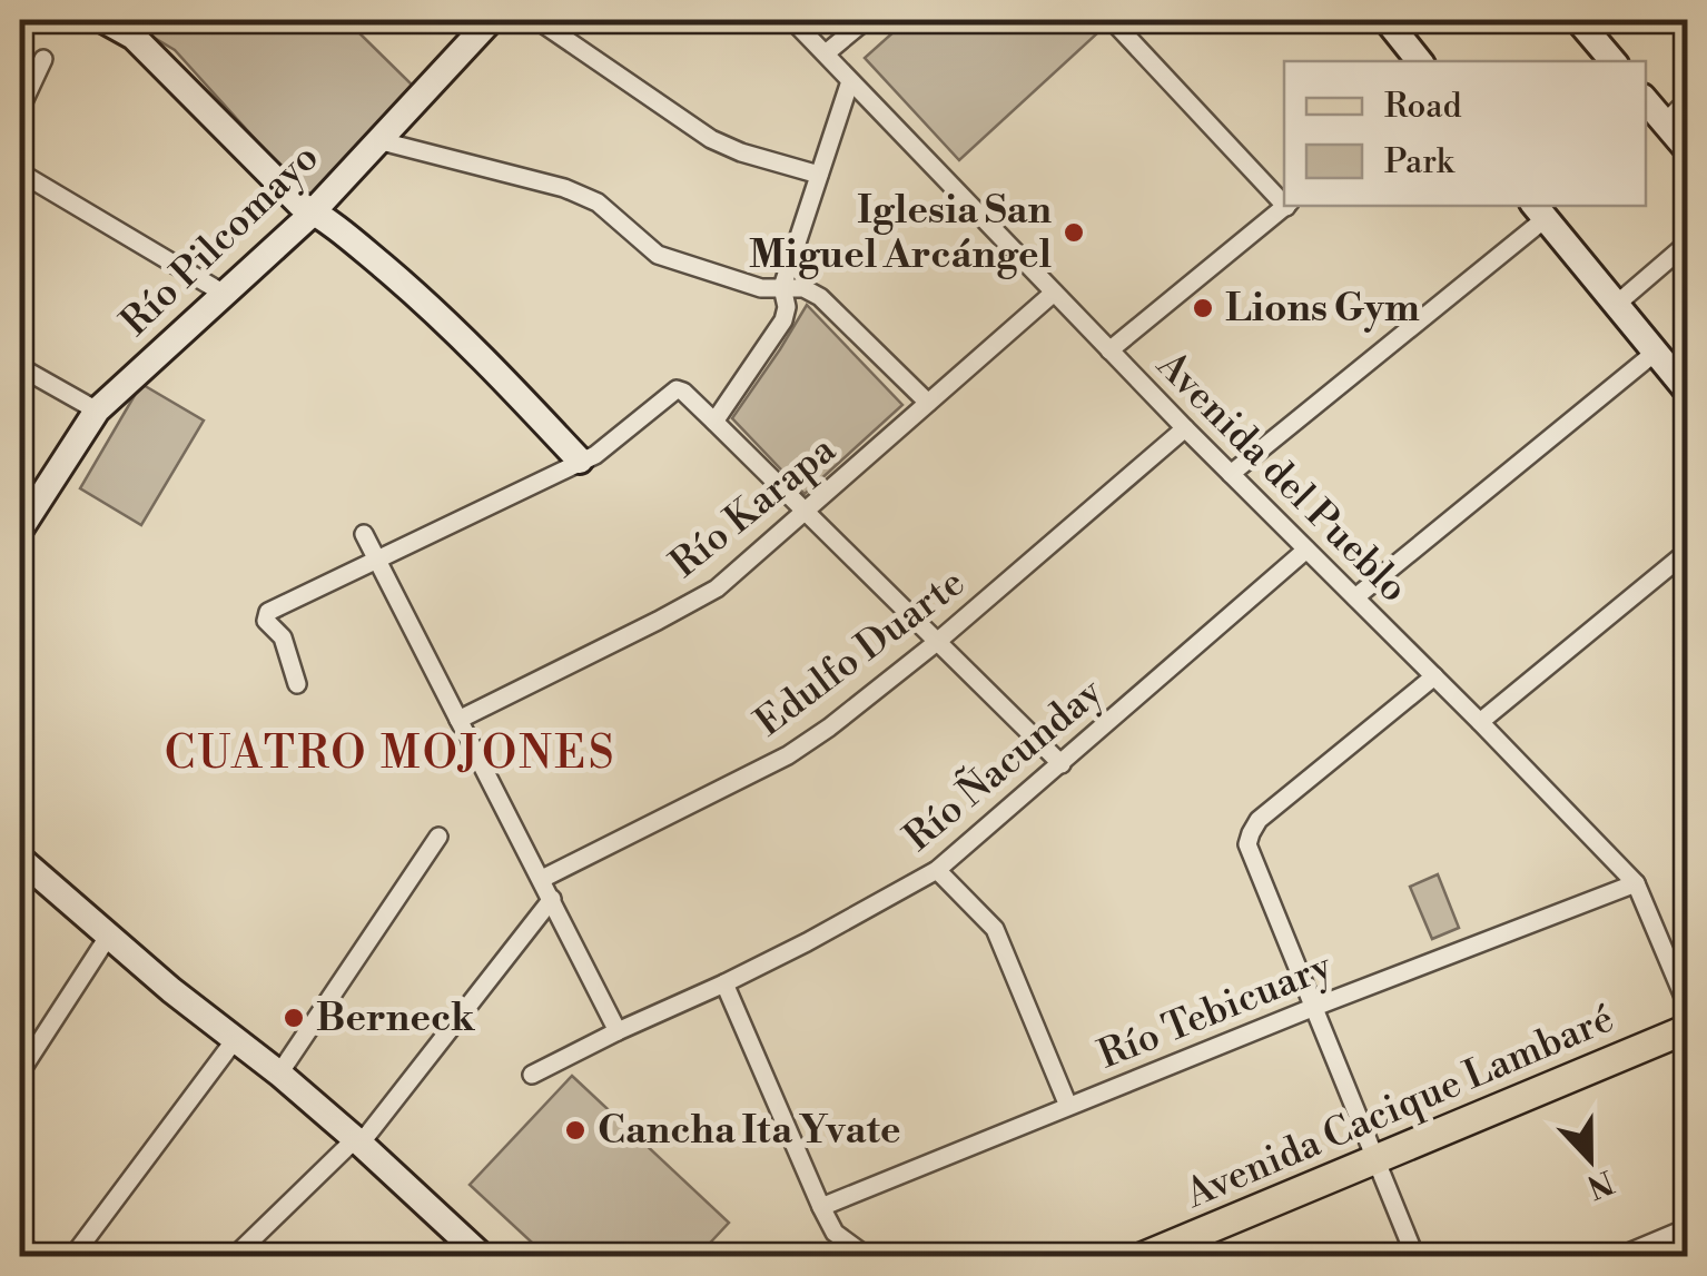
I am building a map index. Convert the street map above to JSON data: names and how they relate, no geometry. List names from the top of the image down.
{
  "streets": {
    "main road": ["Avenida Cacique Lambaré"],
    "street": [
      "Río Pilcomayo",
      "Avenida del Pueblo",
      "Río Karapa",
      "Edulfo Duarte",
      "Río Ñacunday",
      "Río Tebicuary"
    ]
  },
  "crossings": [
    ["Avenida del Pueblo", "Río Karapa"],
    ["Avenida del Pueblo", "Edulfo Duarte"],
    ["Avenida del Pueblo", "Río Ñacunday"],
    ["Avenida del Pueblo", "Río Tebicuary"]
  ],
  "districts": ["CUATRO MOJONES"],
  "places": [
    "Iglesia San Miguel Arcángel",
    "Lions Gym",
    "Berneck",
    "Cancha Ita Yvate"
  ],
  "legend": ["Road", "Park"],
  "north": "bottom"
}
